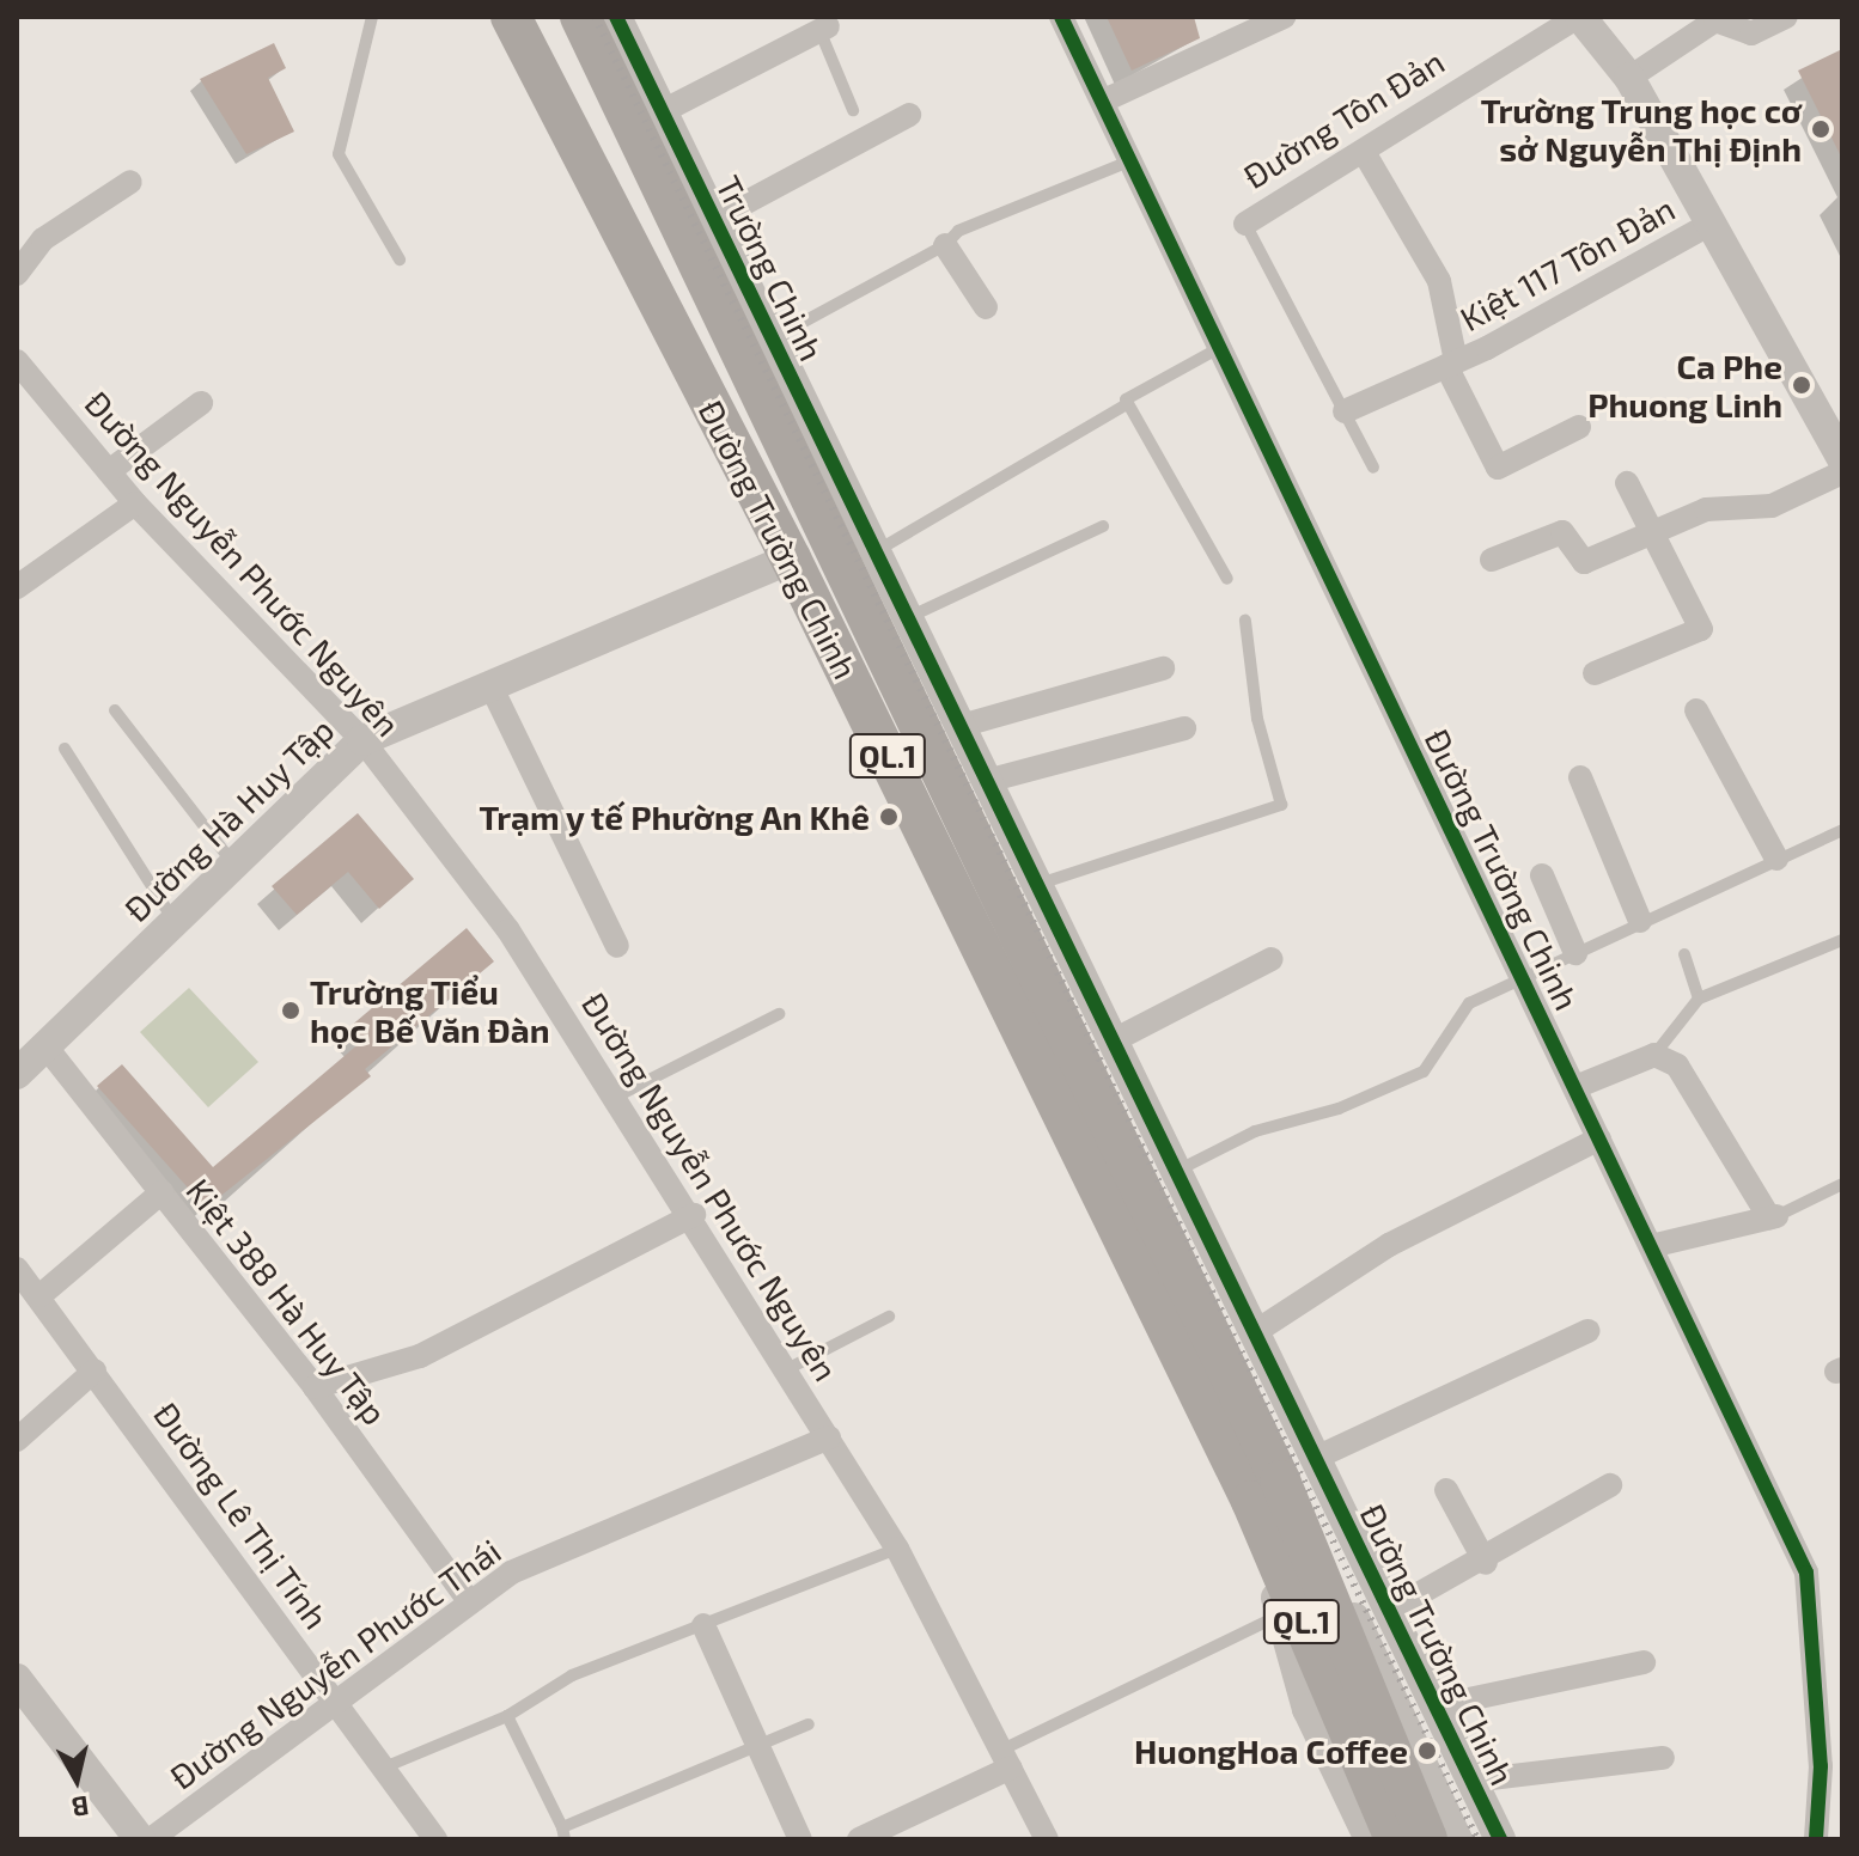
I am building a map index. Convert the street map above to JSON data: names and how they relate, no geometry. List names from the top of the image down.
{
  "streets": {
    "highway": ["Đường Trường Chinh", "QL.1"],
    "street": [
      "Đường Tôn Đản",
      "Kiệt 117 Tôn Đản",
      "Trường Chinh",
      "Đường Nguyễn Phước Nguyên",
      "Đường Hà Huy Tập",
      "Kiệt 388 Hà Huy Tập",
      "Đường Lê Thị Tính",
      "Đường Nguyễn Phước Thái"
    ]
  },
  "crossings": [
    ["Đường Tôn Đản", "Kiệt 117 Tôn Đản"],
    ["Trường Chinh", "Đường Trường Chinh"],
    ["Đường Trường Chinh", "QL.1"],
    ["Đường Trường Chinh", "Đường Hà Huy Tập"],
    ["Đường Nguyễn Phước Nguyên", "Đường Hà Huy Tập"],
    ["Đường Nguyễn Phước Nguyên", "Đường Nguyễn Phước Thái"],
    ["Đường Hà Huy Tập", "Kiệt 388 Hà Huy Tập"],
    ["Kiệt 388 Hà Huy Tập", "Đường Nguyễn Phước Thái"],
    ["Đường Lê Thị Tính", "Đường Nguyễn Phước Thái"]
  ],
  "places": [
    "Trường Trung học cơ sở Nguyễn Thị Định",
    "Ca Phe Phuong Linh",
    "Trạm y tế Phường An Khê",
    "Trường Tiểu học Bế Văn Đàn",
    "HuongHoa Coffee"
  ],
  "north": "bottom"
}
